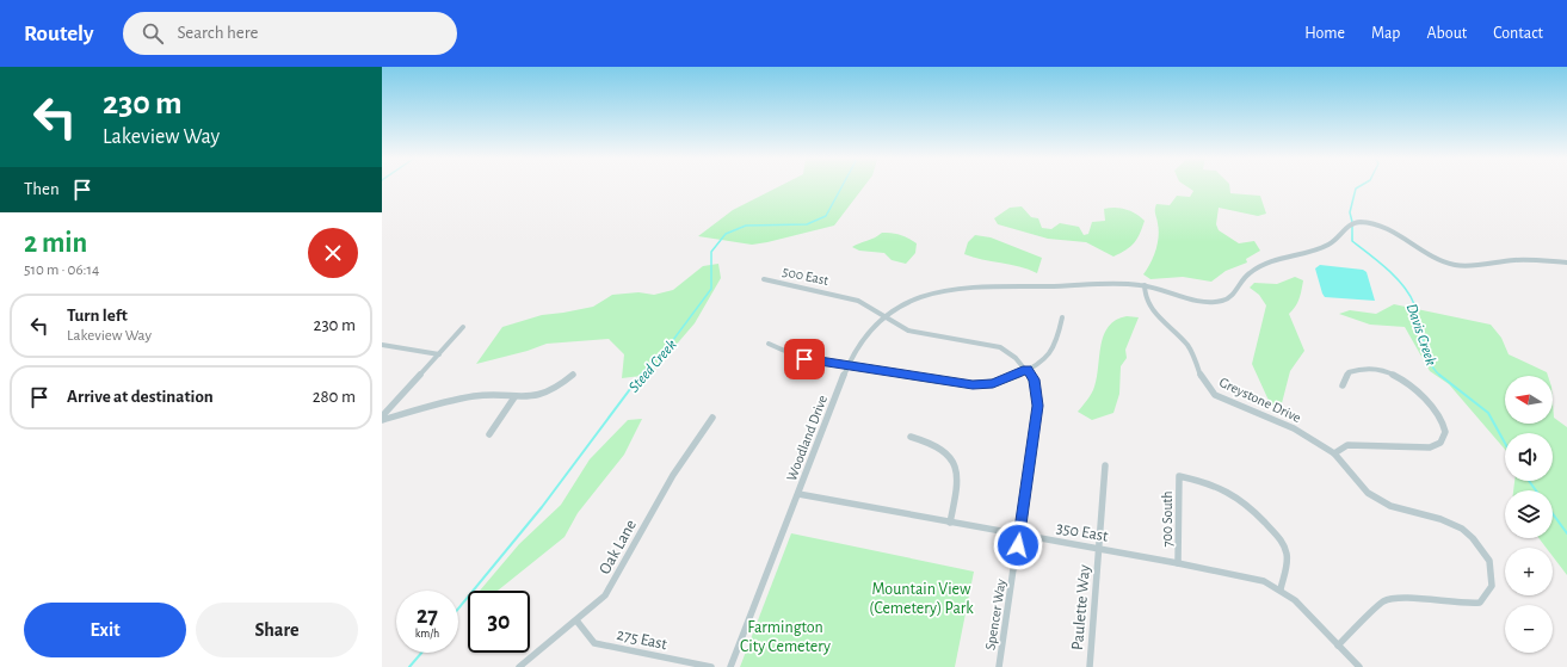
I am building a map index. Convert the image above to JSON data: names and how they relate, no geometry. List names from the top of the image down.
{
  "streets": {
    "street": [
      "500 East",
      "Greystone Drive",
      "Woodland Drive",
      "700 South",
      "350 East",
      "Oak Lane",
      "Paulette Way",
      "Spencer Way",
      "275 East"
    ]
  },
  "crossings": [
    ["500 East", "Woodland Drive"],
    ["500 East", "Spencer Way"],
    ["Greystone Drive", "Woodland Drive"],
    ["Greystone Drive", "350 East"],
    ["Woodland Drive", "350 East"],
    ["700 South", "350 East"],
    ["350 East", "Paulette Way"],
    ["350 East", "Spencer Way"],
    ["Oak Lane", "275 East"]
  ],
  "water": ["Davis Creek", "Steed Creek"],
  "parks": ["Mountain View (Cemetery) Park", "Farmington City Cemetery"],
  "north": "left",
  "page": {
    "header": "Routely",
    "search": "Search here",
    "nav": [
      "Home",
      "Map",
      "About",
      "Contact"
    ],
    "turn": ["230 m", "Lakeview Way"],
    "then": "Then",
    "heading": ["2 min", "510 m · 06:14"],
    "list": [
      {
        "name": "Turn left",
        "note": "Lakeview Way",
        "value": "230 m"
      },
      {
        "name": "Arrive at destination",
        "value": "280 m"
      }
    ],
    "map_buttons": ["+", "−"],
    "speed": "27 km/h",
    "limit": "30",
    "buttons": ["Exit", "Share"]
  }
}
